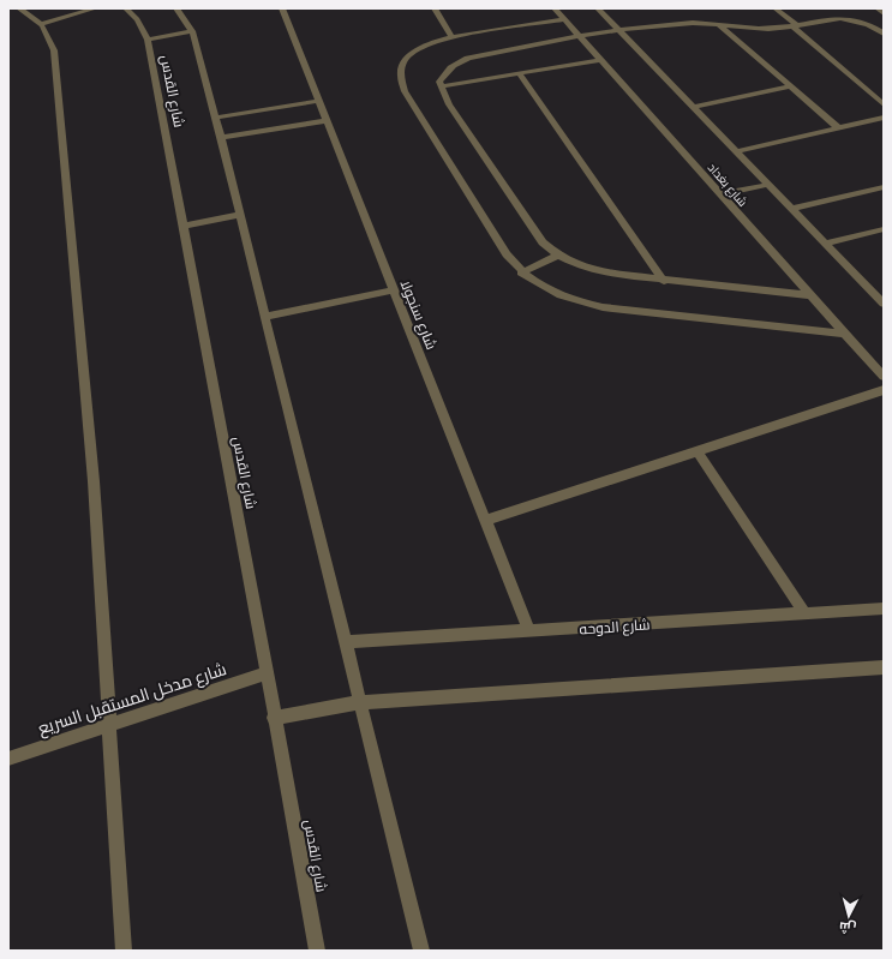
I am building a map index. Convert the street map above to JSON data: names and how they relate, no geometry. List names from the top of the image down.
{
  "streets": {
    "street": [
      "شارع القدس",
      "شارع بغداد",
      "شارع سنجولا",
      "شارع الدوحه",
      "شارع مدخل المستقبل السريع"
    ]
  },
  "crossings": [
    ["شارع القدس", "شارع مدخل المستقبل السريع"],
    ["شارع سنجولا", "شارع الدوحه"]
  ],
  "north": "bottom"
}
